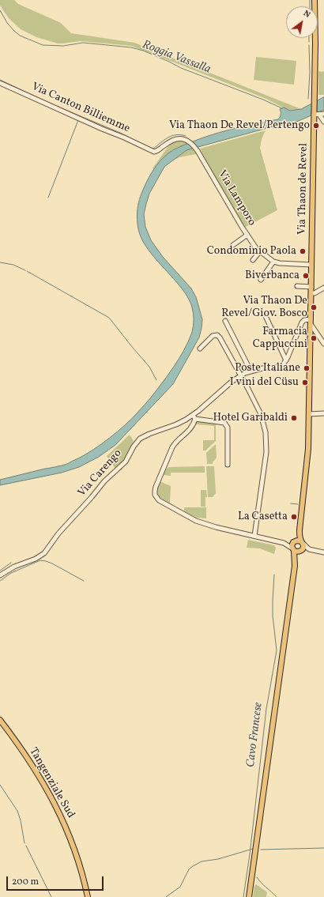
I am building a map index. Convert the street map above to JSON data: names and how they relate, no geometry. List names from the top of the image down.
{
  "streets": {
    "main road": ["Via Thaon de Revel", "Tangenziale Sud"],
    "street": ["Via Canton Billiemme", "Via Lamporo", "Via Carengo"]
  },
  "crossings": [
    ["Via Canton Billiemme", "Via Lamporo"],
    ["Via Thaon de Revel", "Via Lamporo"]
  ],
  "water": ["Roggia Vassalla", "Cavo Francese"],
  "places": [
    "Via Thaon De Revel/Pertengo",
    "Condominio Paola",
    "Biverbanca",
    "Via Thaon De Revel/Giov. Bosco",
    "Farmacia Cappuccini",
    "Poste Italiane",
    "I vini del Cüsu",
    "Hotel Garibaldi",
    "La Casetta"
  ],
  "scale_bar": "200 m",
  "north": "top right"
}
